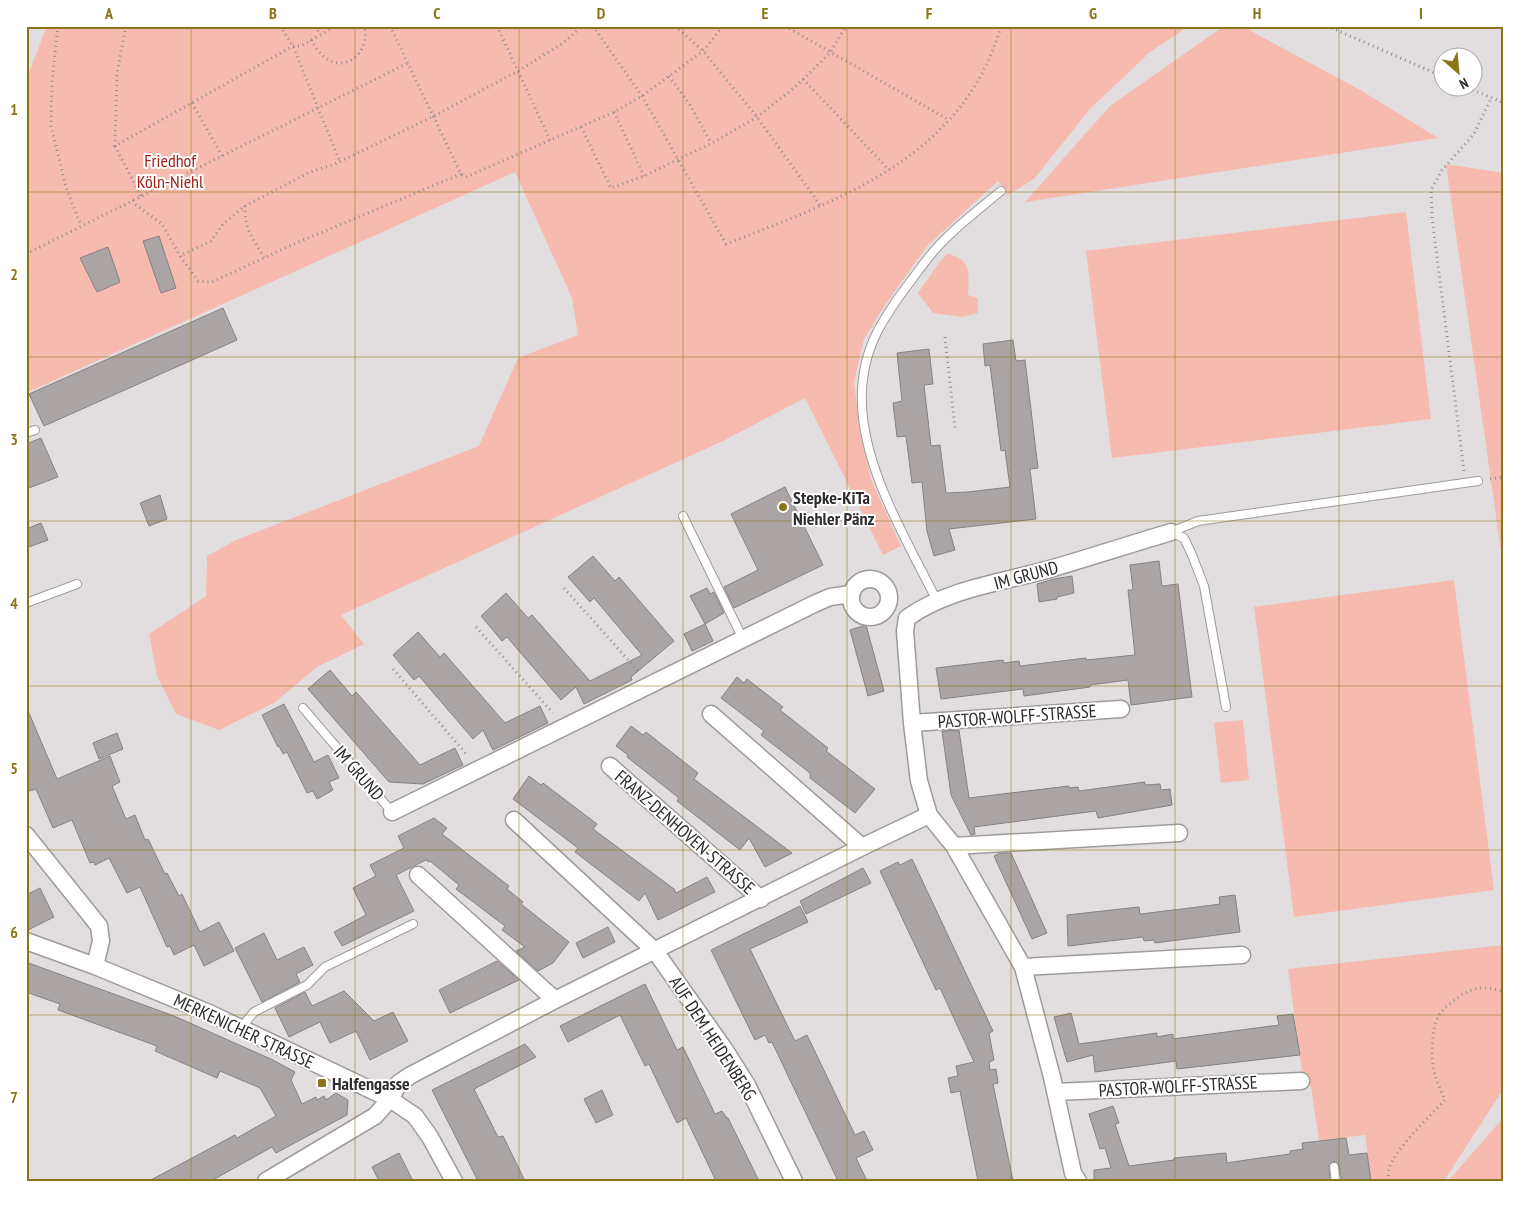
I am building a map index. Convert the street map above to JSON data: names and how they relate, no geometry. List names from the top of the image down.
{
  "streets": {
    "street": [
      "IM GRUND",
      "PASTOR-WOLFF-STRASSE",
      "FRANZ-DENHOVEN-STRASSE",
      "MERKENICHER STRASSE",
      "AUF DEM HEIDENBERG"
    ]
  },
  "crossings": [
    ["IM GRUND", "PASTOR-WOLFF-STRASSE"],
    ["PASTOR-WOLFF-STRASSE", "FRANZ-DENHOVEN-STRASSE"],
    ["FRANZ-DENHOVEN-STRASSE", "MERKENICHER STRASSE"],
    ["FRANZ-DENHOVEN-STRASSE", "AUF DEM HEIDENBERG"]
  ],
  "parks": ["Friedhof Köln-Niehl"],
  "places": {
    "other": ["Stepke-KiTa Niehler Pänz"],
    "transit": ["Halfengasse"]
  },
  "north": "bottom right",
  "grid": {
    "columns": [
      "A",
      "B",
      "C",
      "D",
      "E",
      "F",
      "G",
      "H",
      "I"
    ],
    "rows": [
      "1",
      "2",
      "3",
      "4",
      "5",
      "6",
      "7"
    ]
  }
}
